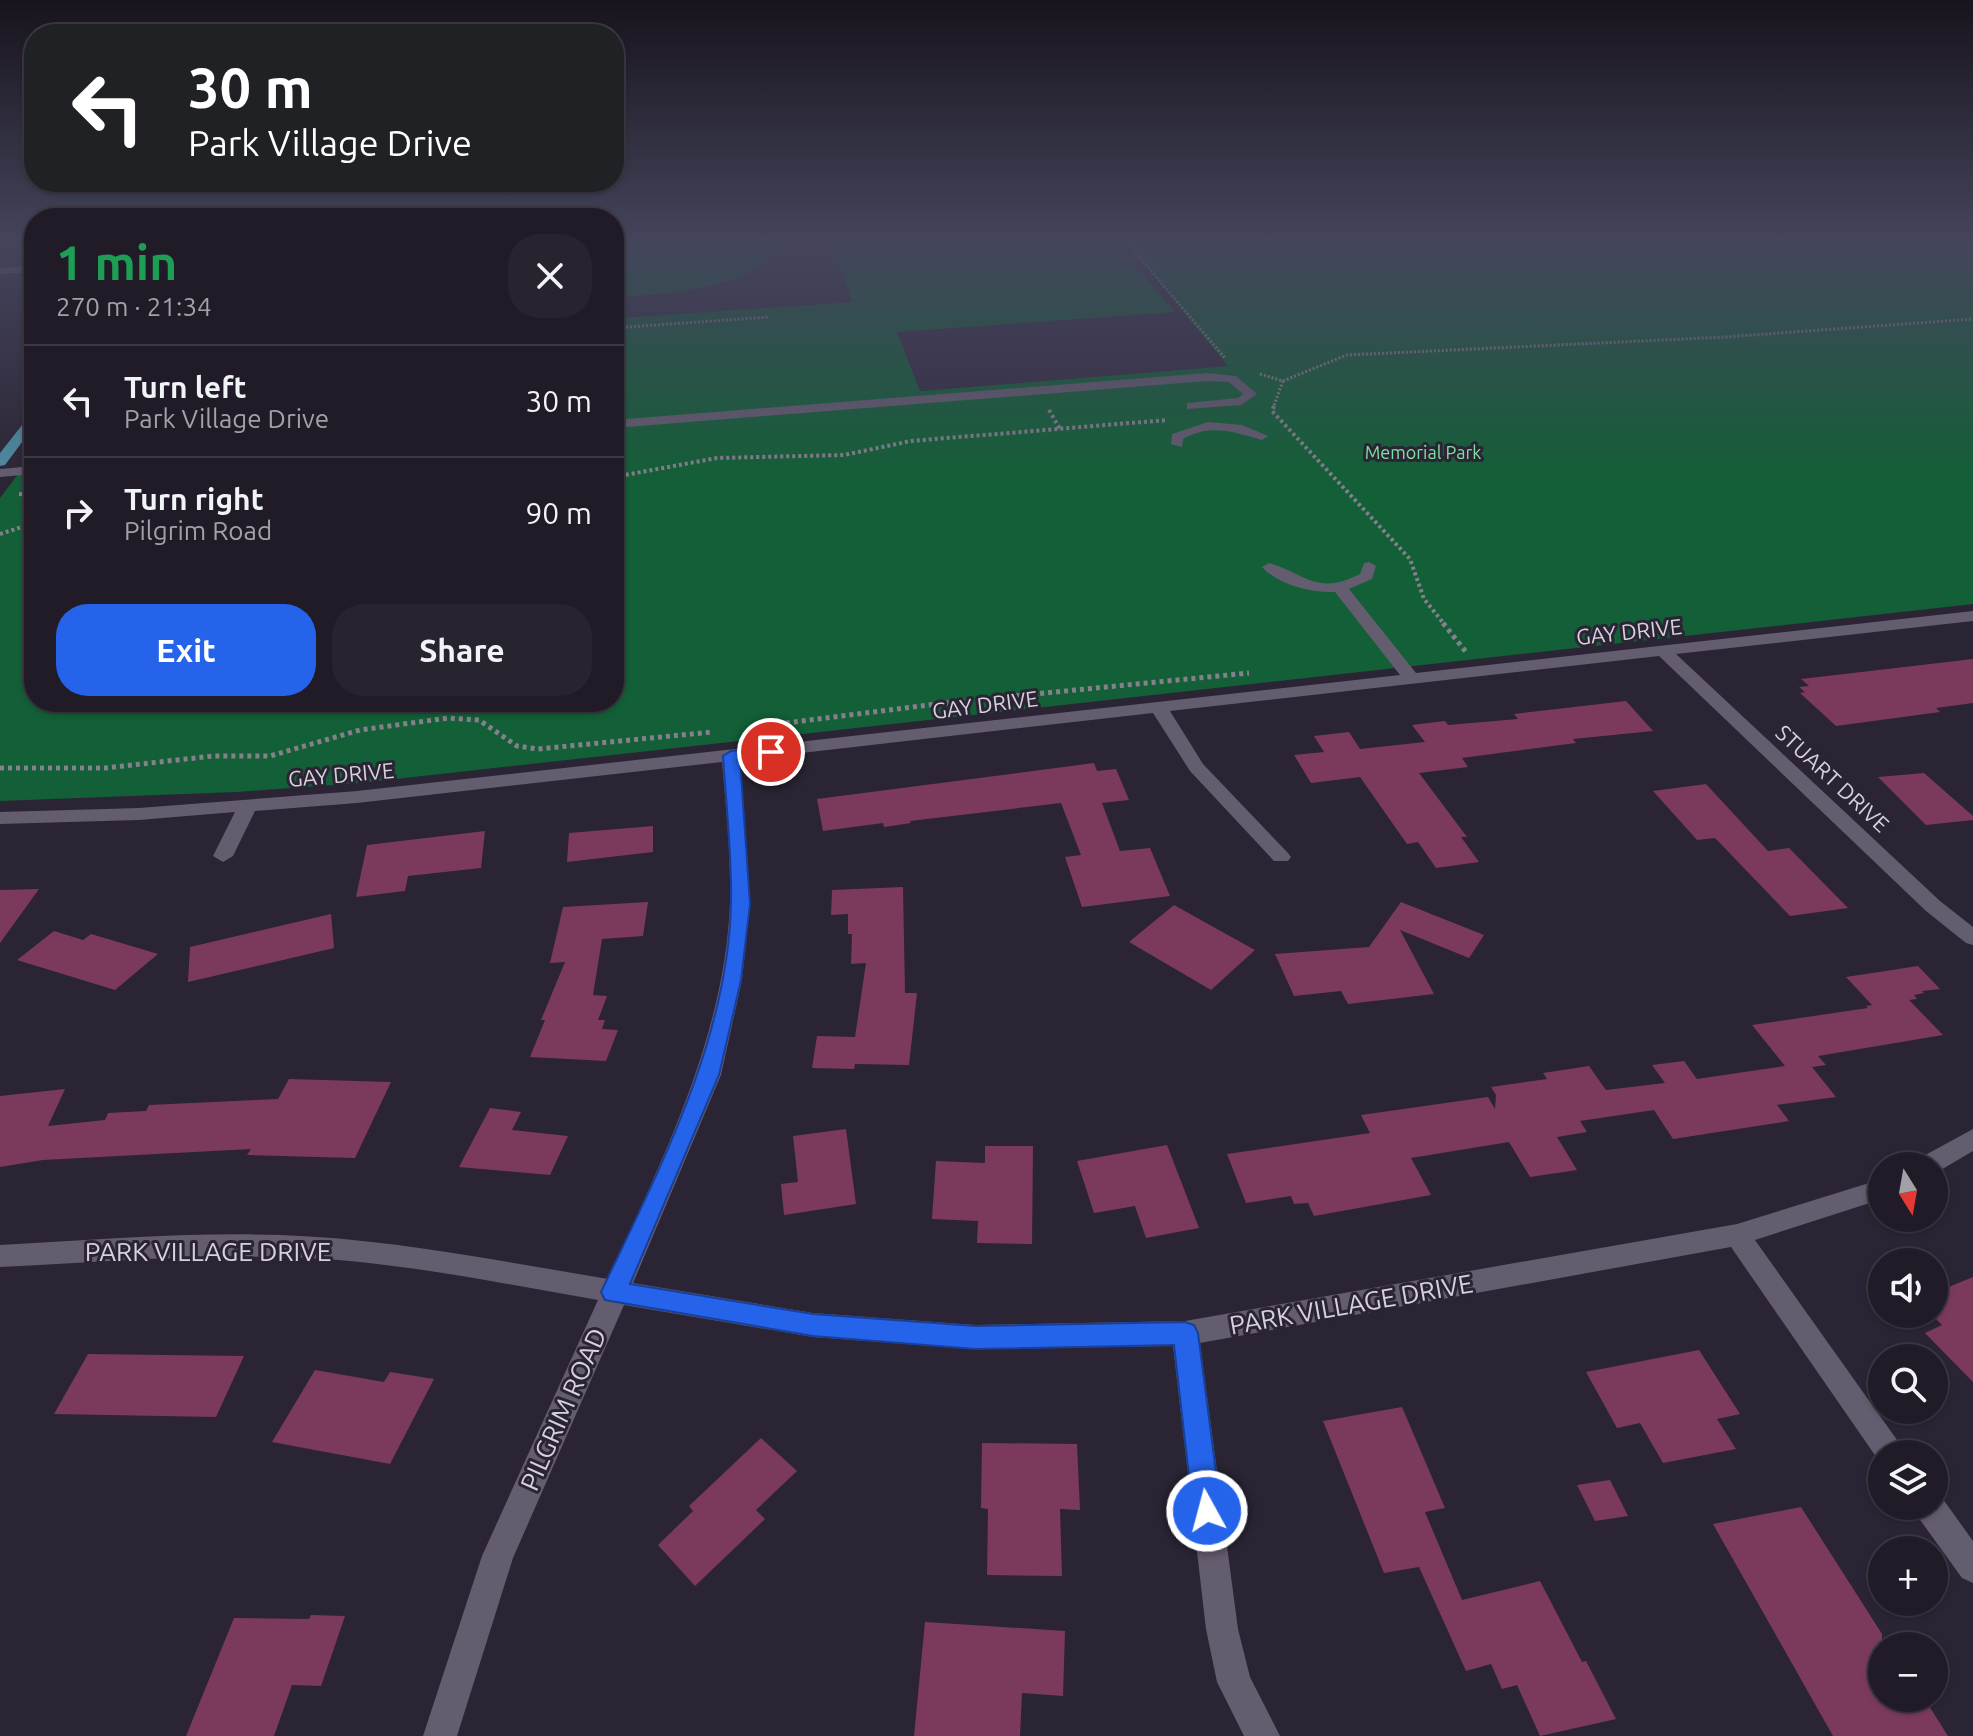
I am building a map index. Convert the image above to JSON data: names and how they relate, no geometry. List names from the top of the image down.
{
  "streets": {
    "street": [
      "GAY DRIVE",
      "STUART DRIVE",
      "PARK VILLAGE DRIVE",
      "PILGRIM ROAD"
    ]
  },
  "crossings": [
    ["GAY DRIVE", "STUART DRIVE"],
    ["GAY DRIVE", "PILGRIM ROAD"],
    ["PARK VILLAGE DRIVE", "PILGRIM ROAD"]
  ],
  "parks": ["Memorial Park"],
  "north": "bottom",
  "page": {
    "turn": ["30 m", "Park Village Drive"],
    "heading": ["1 min", "270 m · 21:34"],
    "list": [
      {
        "name": "Turn left",
        "note": "Park Village Drive",
        "value": "30 m"
      },
      {
        "name": "Turn right",
        "note": "Pilgrim Road",
        "value": "90 m"
      }
    ],
    "buttons": ["Exit", "Share"],
    "map_buttons": ["+", "−"]
  }
}
